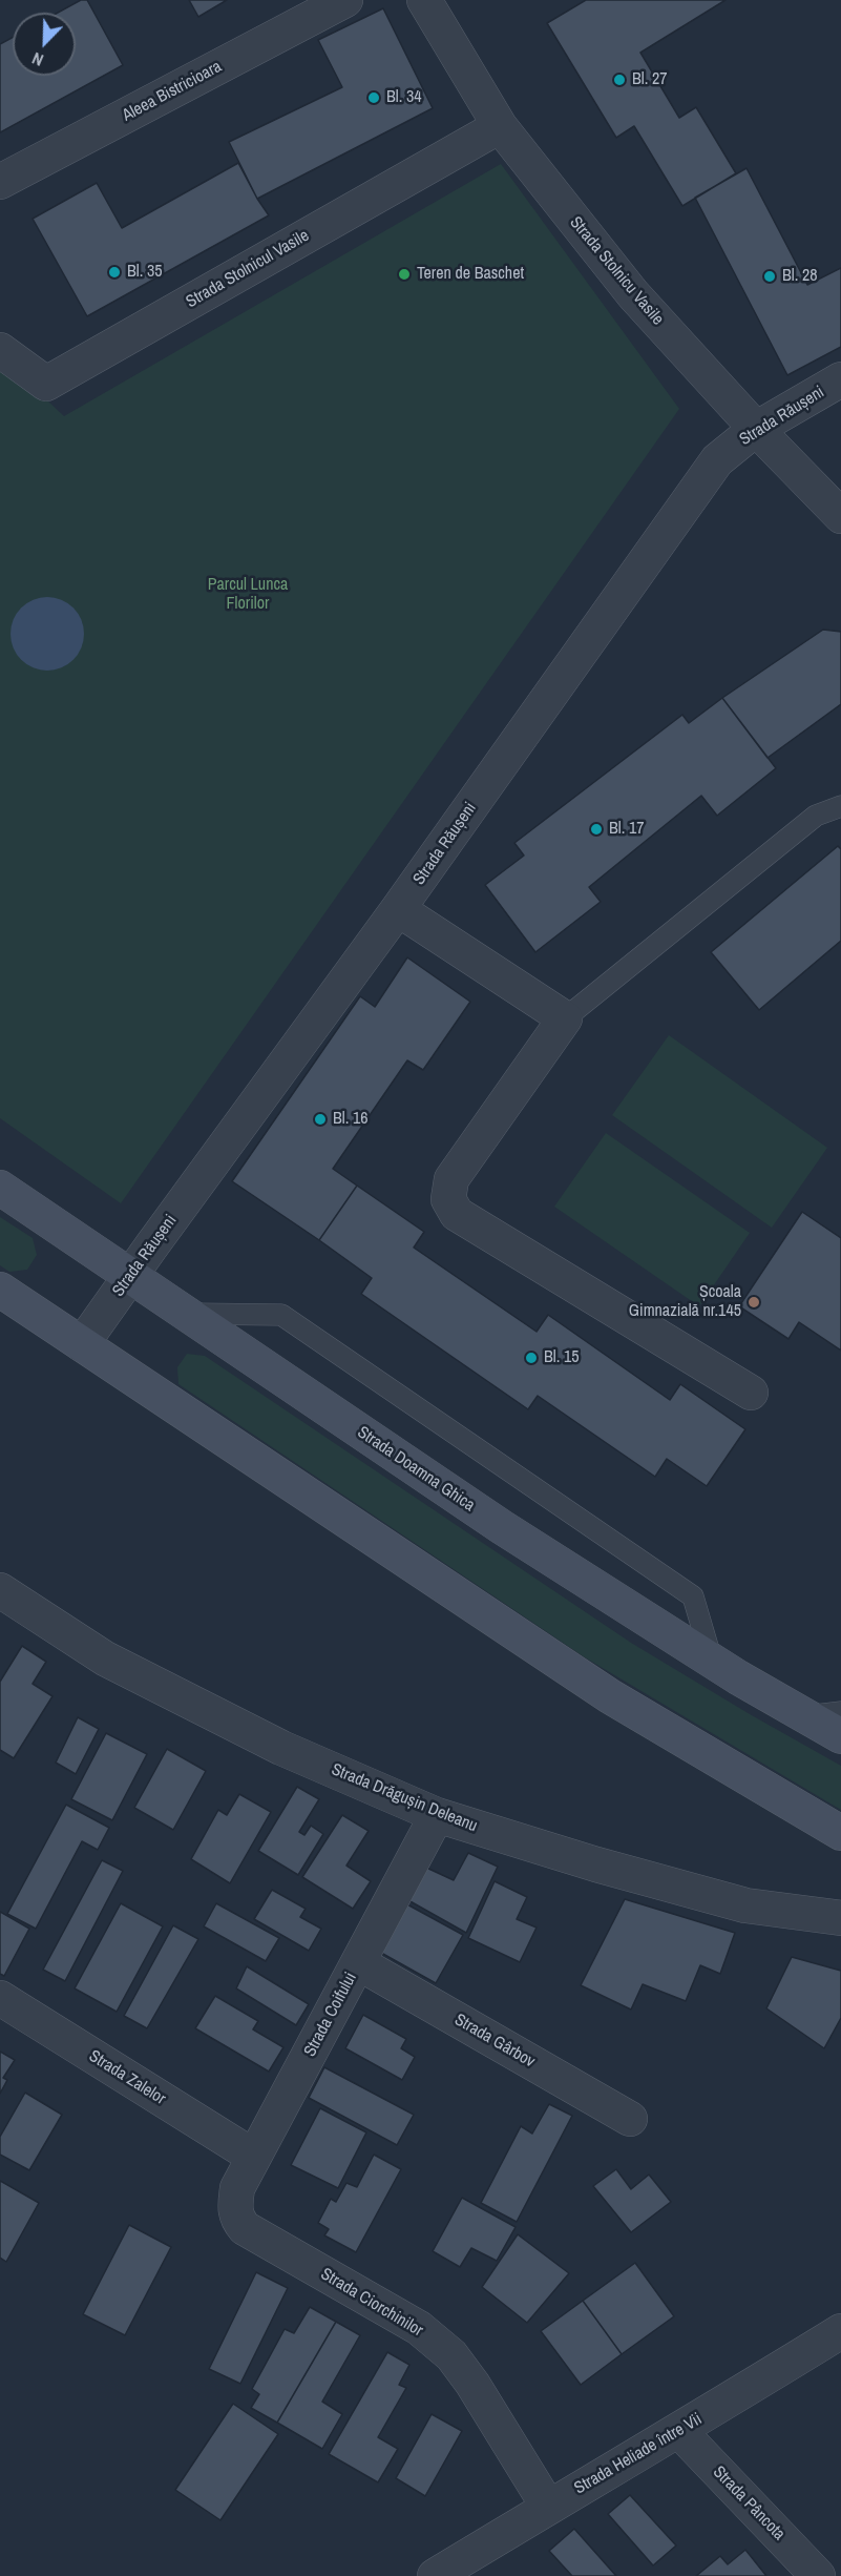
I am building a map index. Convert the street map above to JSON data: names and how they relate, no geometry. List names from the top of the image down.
{
  "streets": {
    "main road": ["Strada Doamna Ghica"],
    "street": [
      "Aleea Bistricioara",
      "Strada Stolnicul Vasile",
      "Strada Stolnicu Vasile",
      "Strada Răușeni",
      "Strada Drăgușin Deleanu",
      "Strada Coifului",
      "Strada Gârbov",
      "Strada Zalelor",
      "Strada Ciorchinilor",
      "Strada Heliade între Vii",
      "Strada Pâncota"
    ]
  },
  "crossings": [
    ["Strada Stolnicul Vasile", "Strada Stolnicu Vasile"],
    ["Strada Stolnicu Vasile", "Strada Răușeni"],
    ["Strada Răușeni", "Strada Doamna Ghica"],
    ["Strada Drăgușin Deleanu", "Strada Coifului"],
    ["Strada Coifului", "Strada Gârbov"],
    ["Strada Coifului", "Strada Zalelor"],
    ["Strada Coifului", "Strada Ciorchinilor"],
    ["Strada Ciorchinilor", "Strada Heliade între Vii"],
    ["Strada Heliade între Vii", "Strada Pâncota"]
  ],
  "parks": ["Parcul Lunca Florilor"],
  "places": [
    "Bl. 27",
    "Bl. 34",
    "Bl. 35",
    "Teren de Baschet",
    "Bl. 28",
    "Bl. 17",
    "Bl. 16",
    "Școala Gimnazială nr.145",
    "Bl. 15"
  ],
  "north": "bottom left"
}
